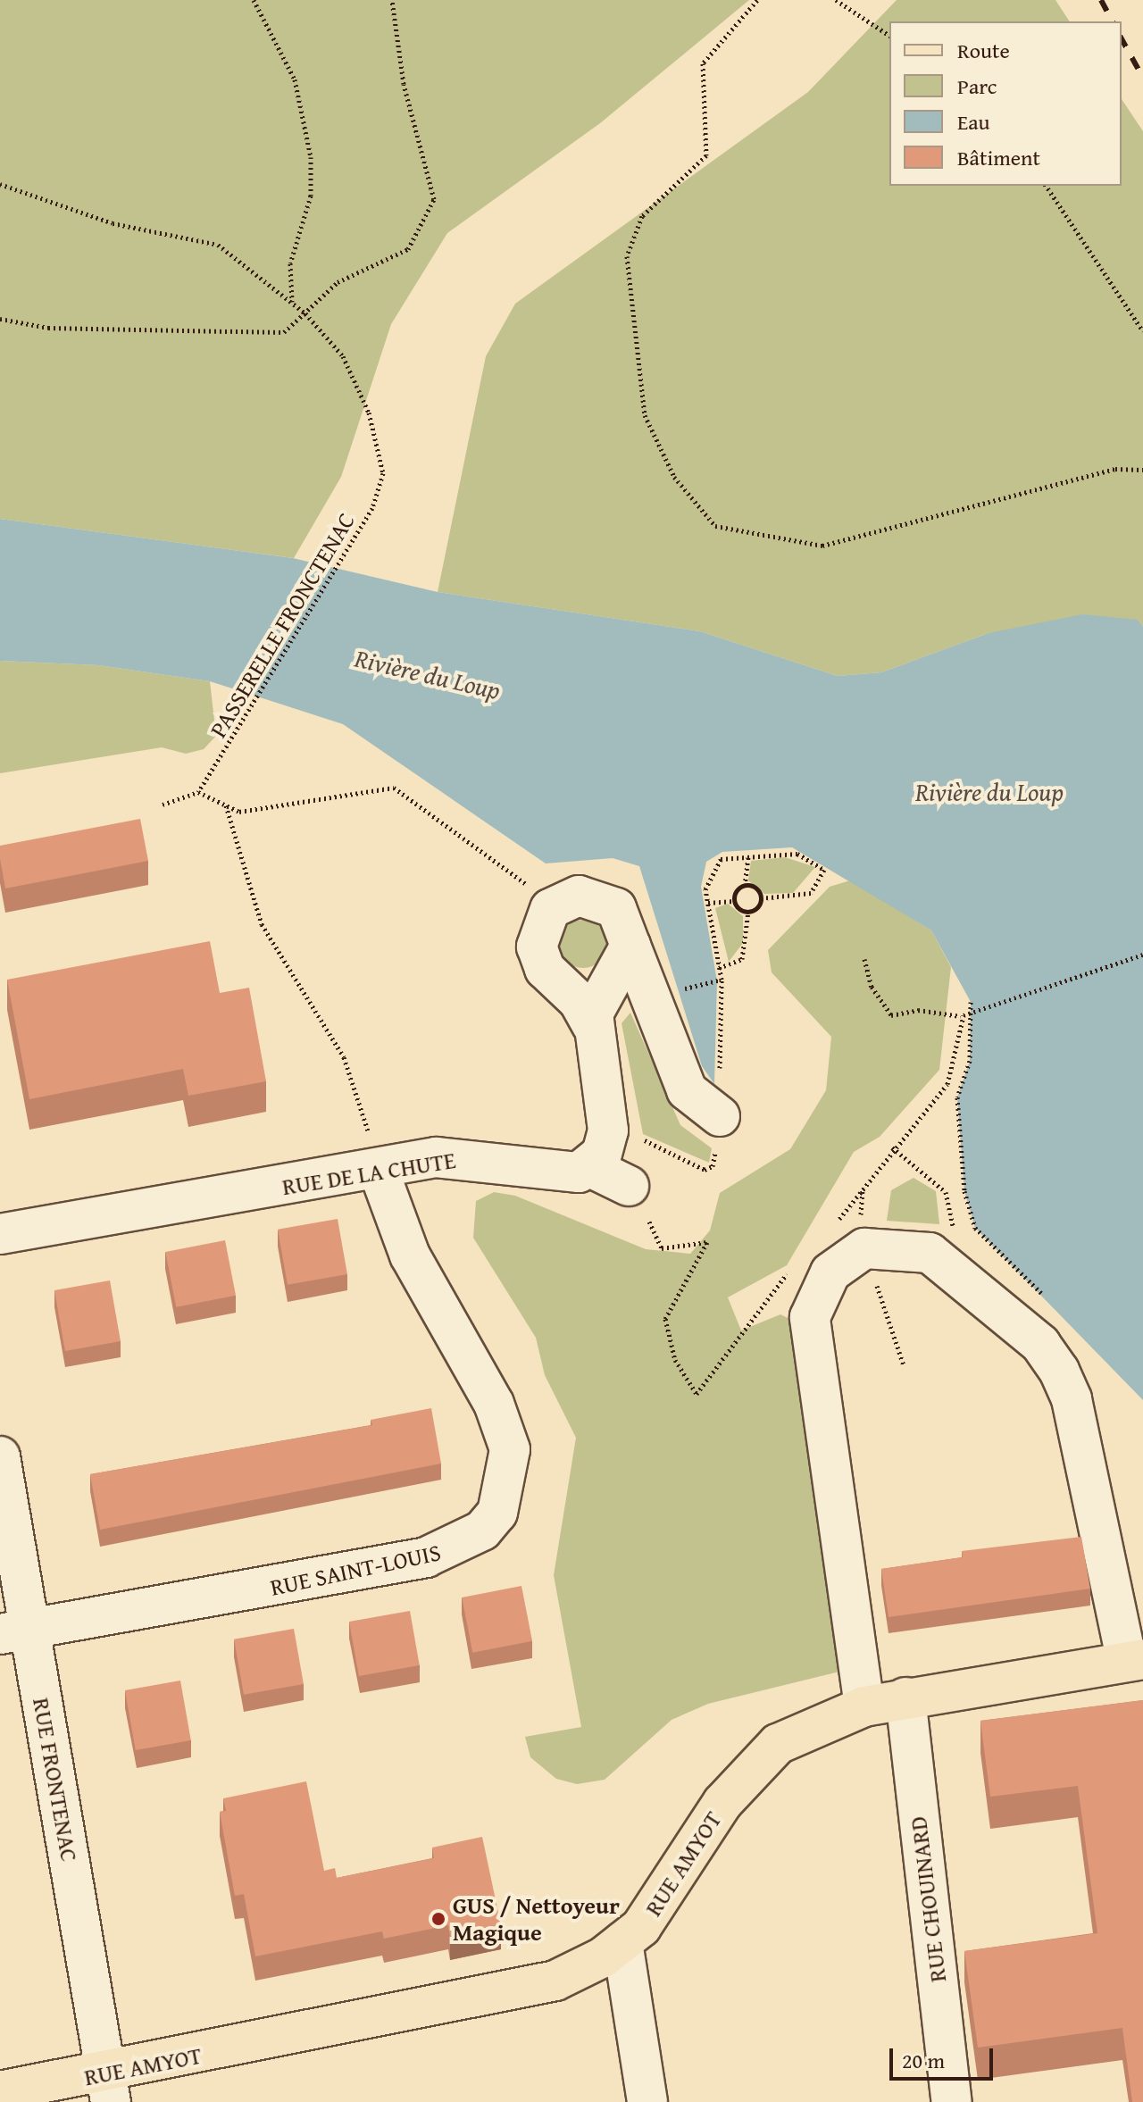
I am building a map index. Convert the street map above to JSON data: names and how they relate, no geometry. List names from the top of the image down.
{
  "streets": {
    "main road": ["RUE AMYOT"],
    "street": [
      "RUE DE LA CHUTE",
      "RUE SAINT-LOUIS",
      "RUE FRONTENAC",
      "RUE CHOUINARD"
    ],
    "path": ["PASSERELLE FRONCTENAC"]
  },
  "crossings": [
    ["RUE DE LA CHUTE", "RUE SAINT-LOUIS"],
    ["RUE SAINT-LOUIS", "RUE FRONTENAC"],
    ["RUE FRONTENAC", "RUE AMYOT"],
    ["RUE AMYOT", "RUE CHOUINARD"]
  ],
  "water": ["Rivière du Loup"],
  "places": ["GUS / Nettoyeur Magique"],
  "legend": [
    "Route",
    "Parc",
    "Eau",
    "Bâtiment"
  ],
  "scale_bar": "20 m"
}
